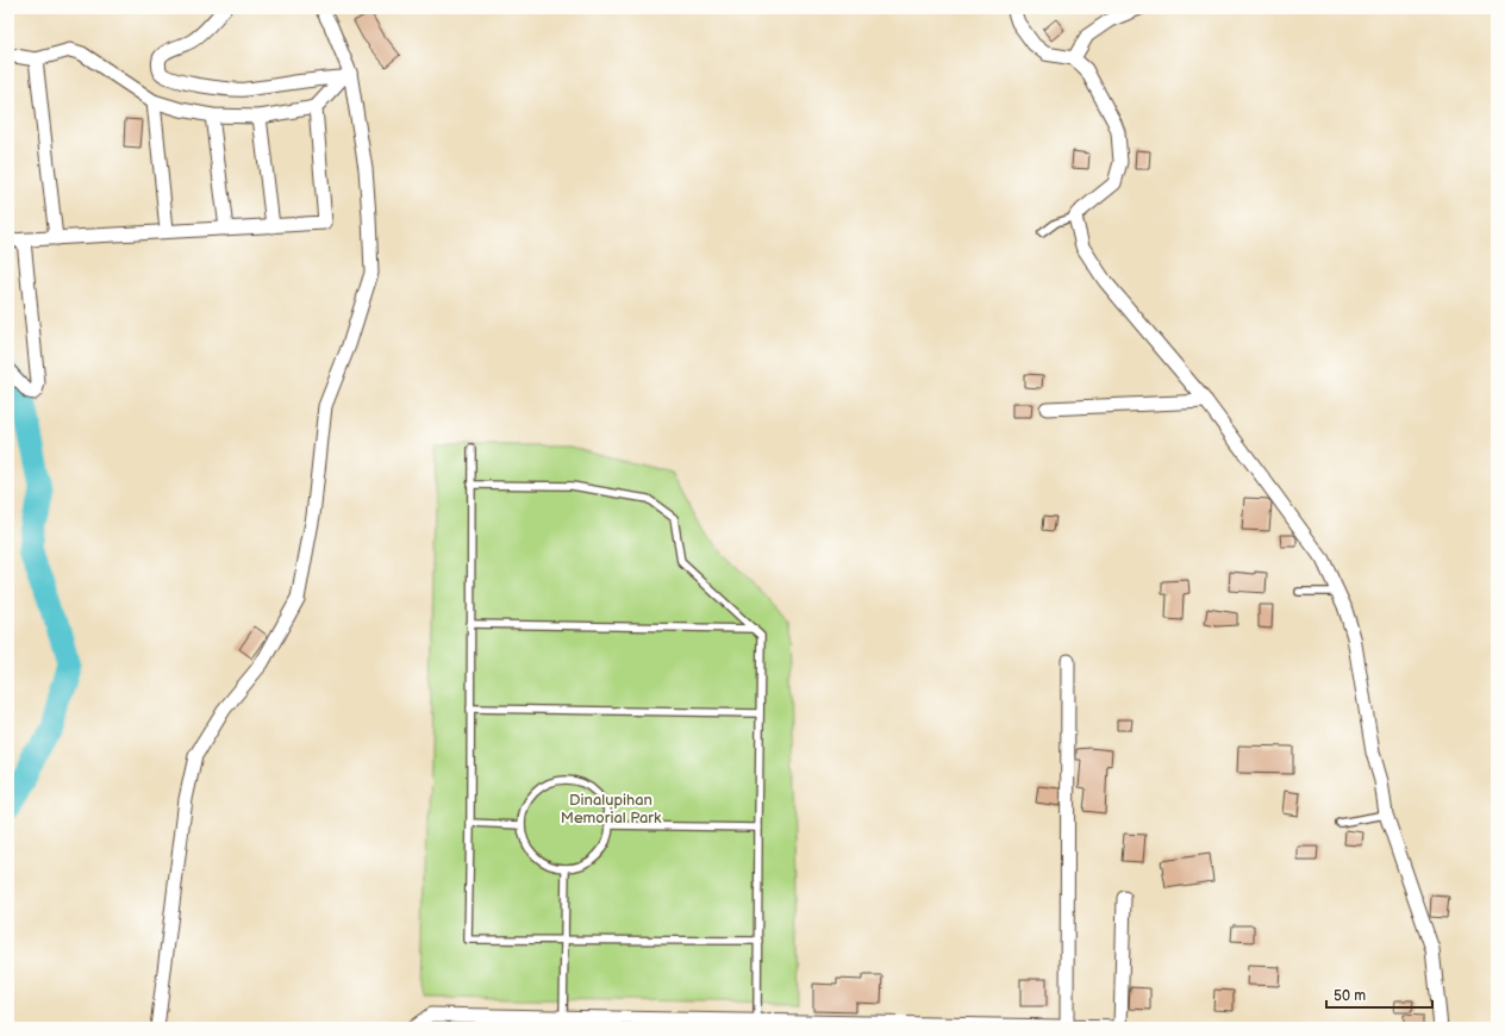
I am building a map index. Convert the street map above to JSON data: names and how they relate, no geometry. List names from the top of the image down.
{
  "parks": ["Dinalupihan Memorial Park"],
  "scale_bar": "50 m"
}
